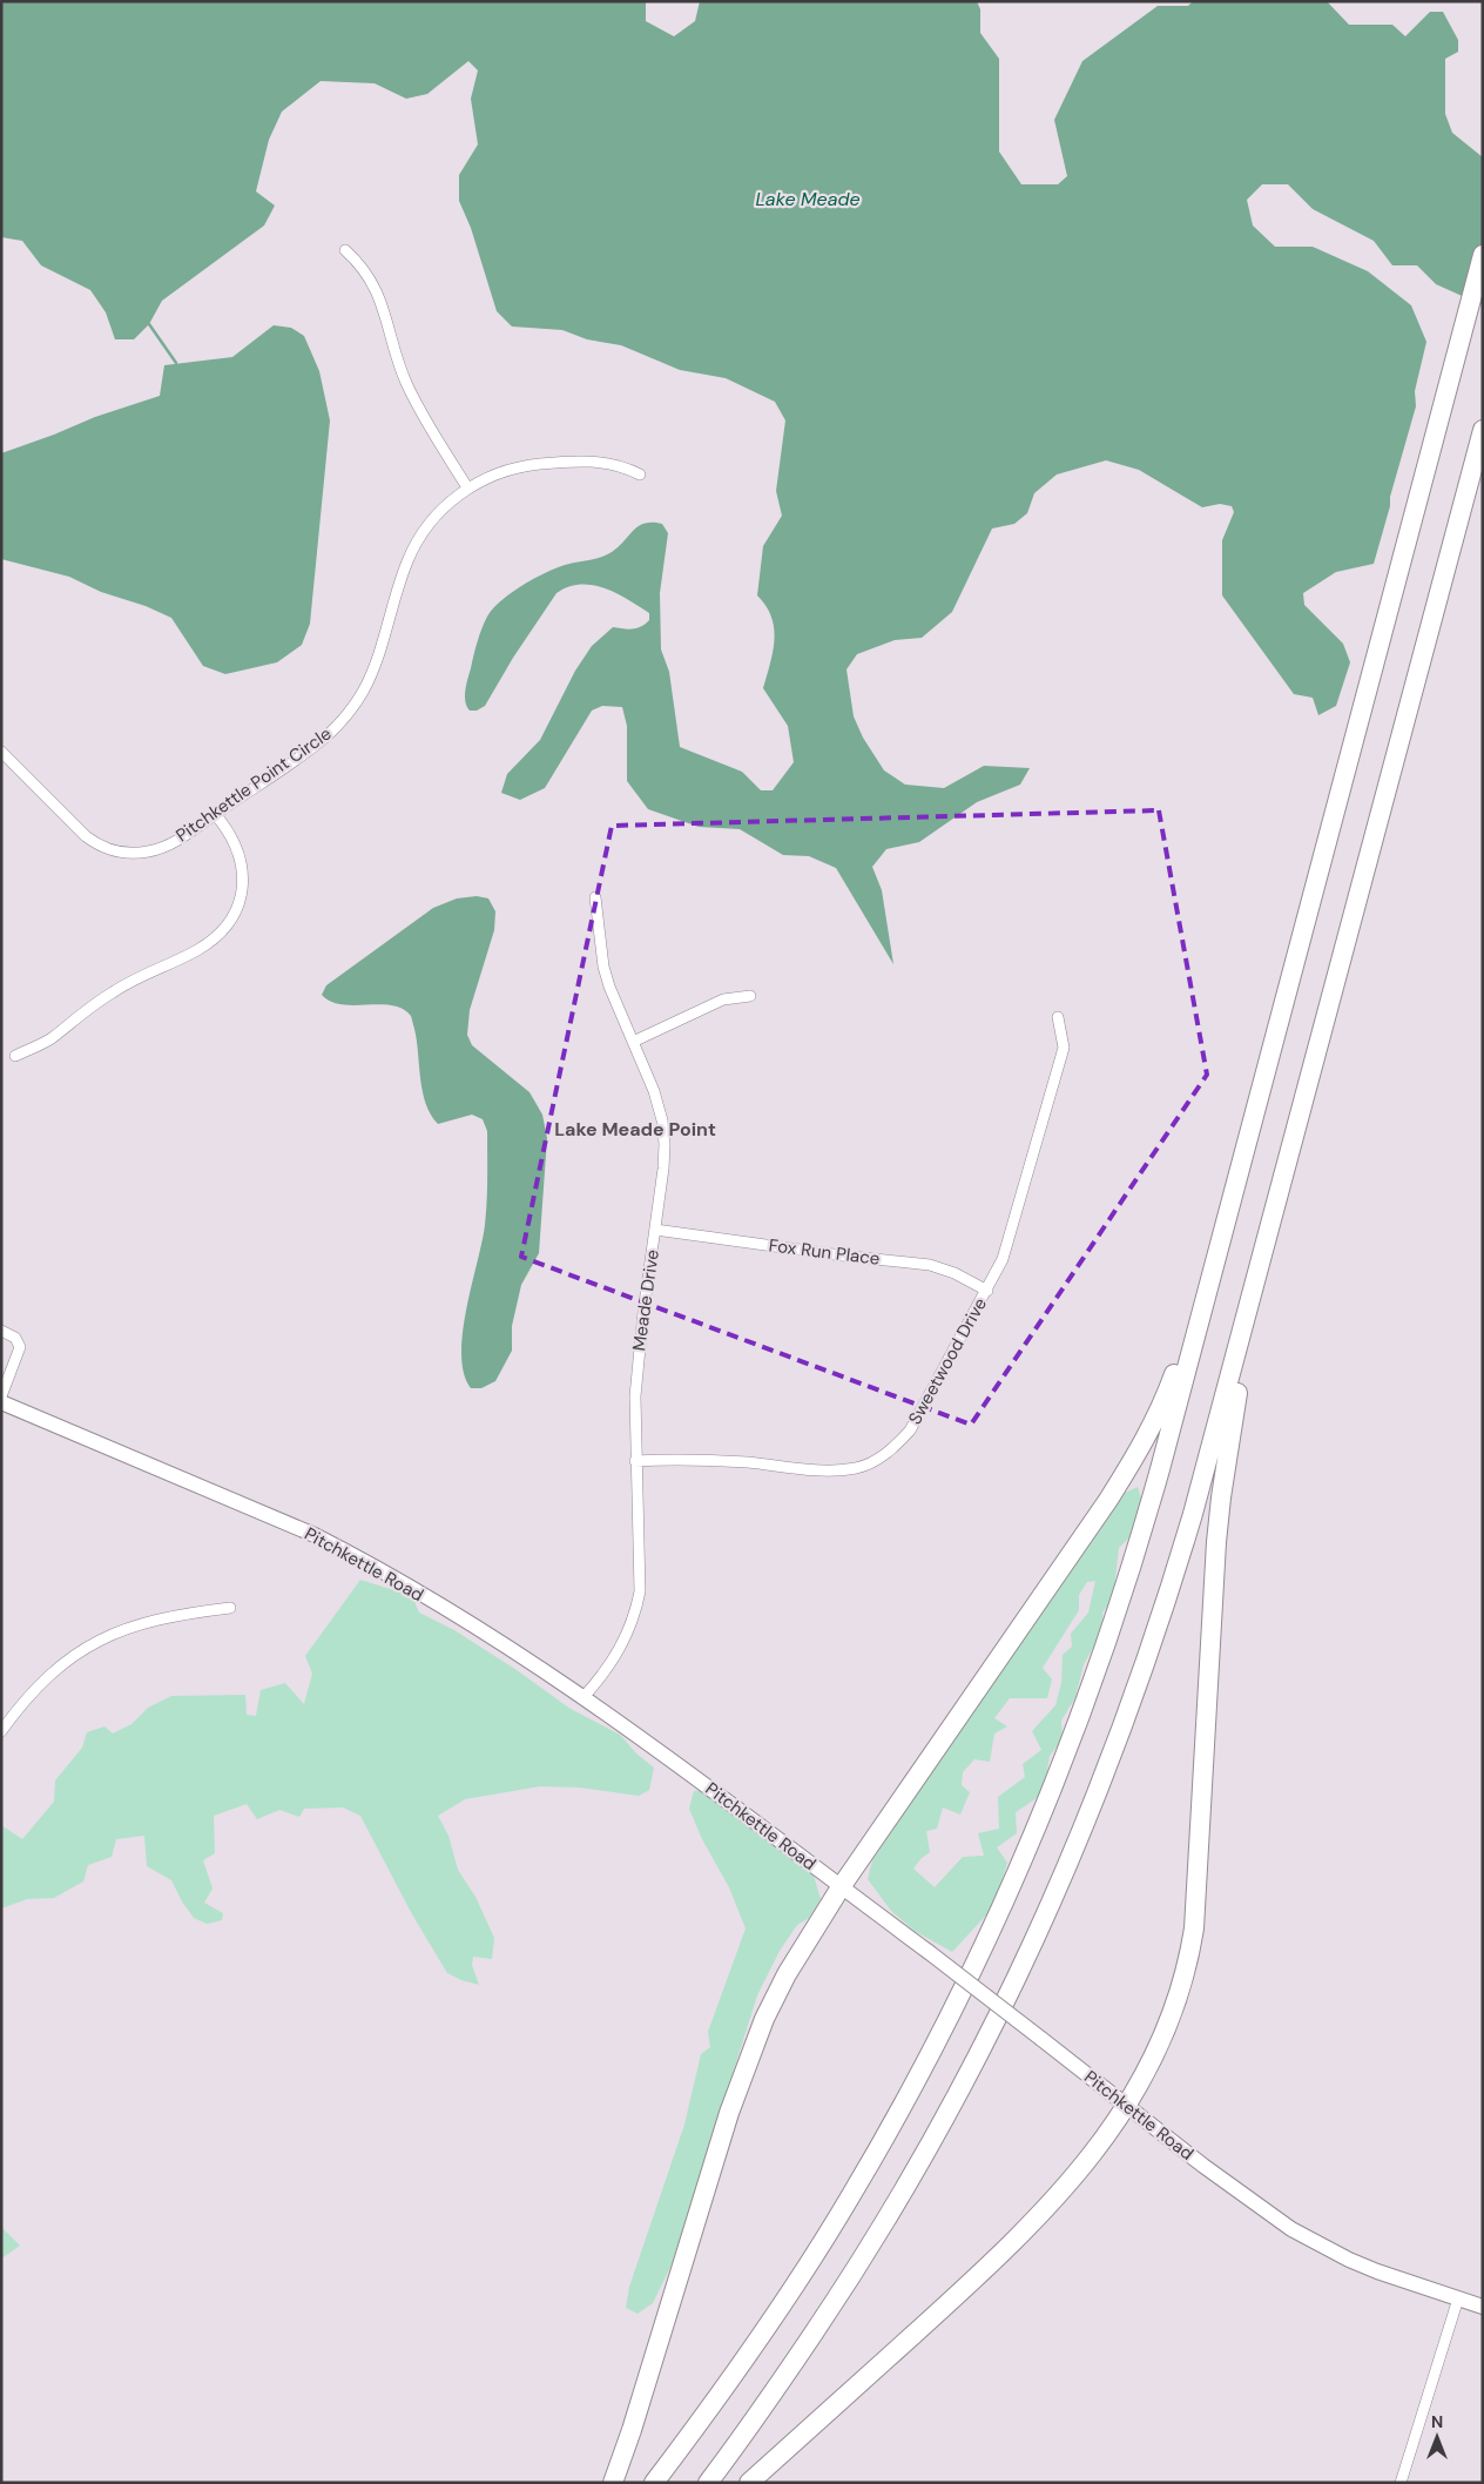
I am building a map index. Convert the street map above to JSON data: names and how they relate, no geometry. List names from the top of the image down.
{
  "streets": {
    "main road": ["Pitchkettle Road"],
    "street": [
      "Pitchkettle Point Circle",
      "Fox Run Place",
      "Meade Drive",
      "Sweetwood Drive"
    ]
  },
  "crossings": [
    ["Fox Run Place", "Meade Drive"],
    ["Fox Run Place", "Sweetwood Drive"],
    ["Meade Drive", "Sweetwood Drive"],
    ["Meade Drive", "Pitchkettle Road"]
  ],
  "districts": ["Lake Meade Point"],
  "water": ["Lake Meade"],
  "north": "top"
}
